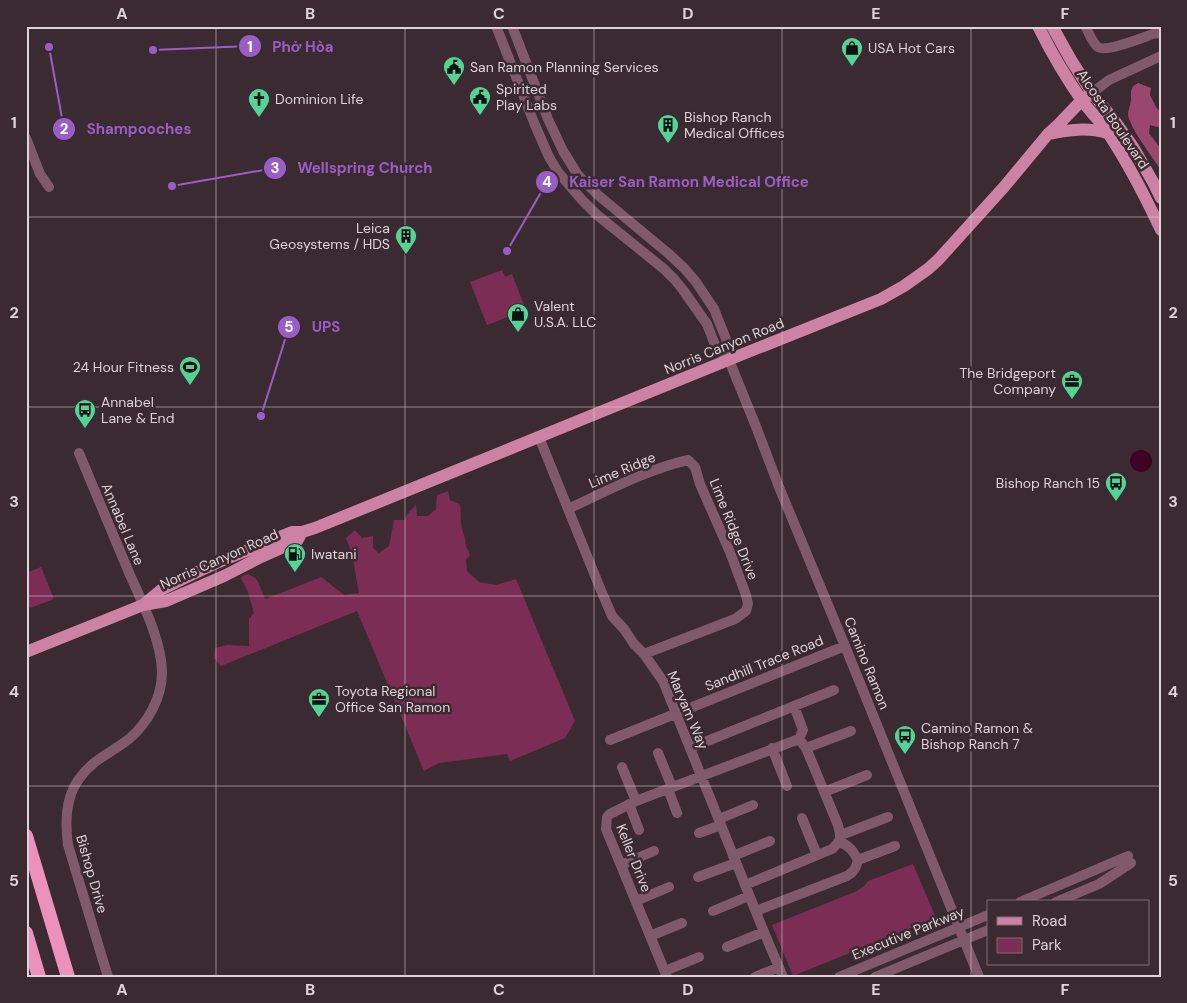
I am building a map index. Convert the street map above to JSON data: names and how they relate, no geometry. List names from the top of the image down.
{
  "streets": {
    "main road": ["Alcosta Boulevard", "Norris Canyon Road"],
    "street": [
      "Lime Ridge",
      "Annabel Lane",
      "Lime Ridge Drive",
      "Sandhill Trace Road",
      "Camino Ramon",
      "Maryam Way",
      "Keller Drive",
      "Bishop Drive",
      "Executive Parkway"
    ]
  },
  "crossings": [
    ["Alcosta Boulevard", "Norris Canyon Road"],
    ["Norris Canyon Road", "Annabel Lane"],
    ["Norris Canyon Road", "Camino Ramon"],
    ["Norris Canyon Road", "Maryam Way"],
    ["Norris Canyon Road", "Bishop Drive"],
    ["Lime Ridge", "Lime Ridge Drive"],
    ["Lime Ridge", "Maryam Way"],
    ["Annabel Lane", "Bishop Drive"],
    ["Lime Ridge Drive", "Maryam Way"],
    ["Sandhill Trace Road", "Camino Ramon"],
    ["Sandhill Trace Road", "Maryam Way"],
    ["Camino Ramon", "Executive Parkway"],
    ["Maryam Way", "Keller Drive"]
  ],
  "places": {
    "other": [
      "Shampooches",
      "Phở Hòa",
      "Wellspring Church",
      "Kaiser San Ramon Medical Office",
      "UPS"
    ],
    "shop": ["USA Hot Cars", "Valent U.S.A. LLC"],
    "public building": ["San Ramon Planning Services", "Spirited Play Labs"],
    "church": ["Dominion Life"],
    "building": ["Bishop Ranch Medical Offices", "Leica Geosystems / HDS"],
    "sports": ["24 Hour Fitness"],
    "office": ["The Bridgeport Company", "Toyota Regional Office San Ramon"],
    "bus stop": ["Annabel Lane & End", "Bishop Ranch 15", "Camino Ramon & Bishop Ranch 7"],
    "fuel station": ["Iwatani"]
  },
  "legend": ["Road", "Park"],
  "grid": {
    "columns": [
      "A",
      "B",
      "C",
      "D",
      "E",
      "F"
    ],
    "rows": [
      "1",
      "2",
      "3",
      "4",
      "5"
    ]
  }
}
